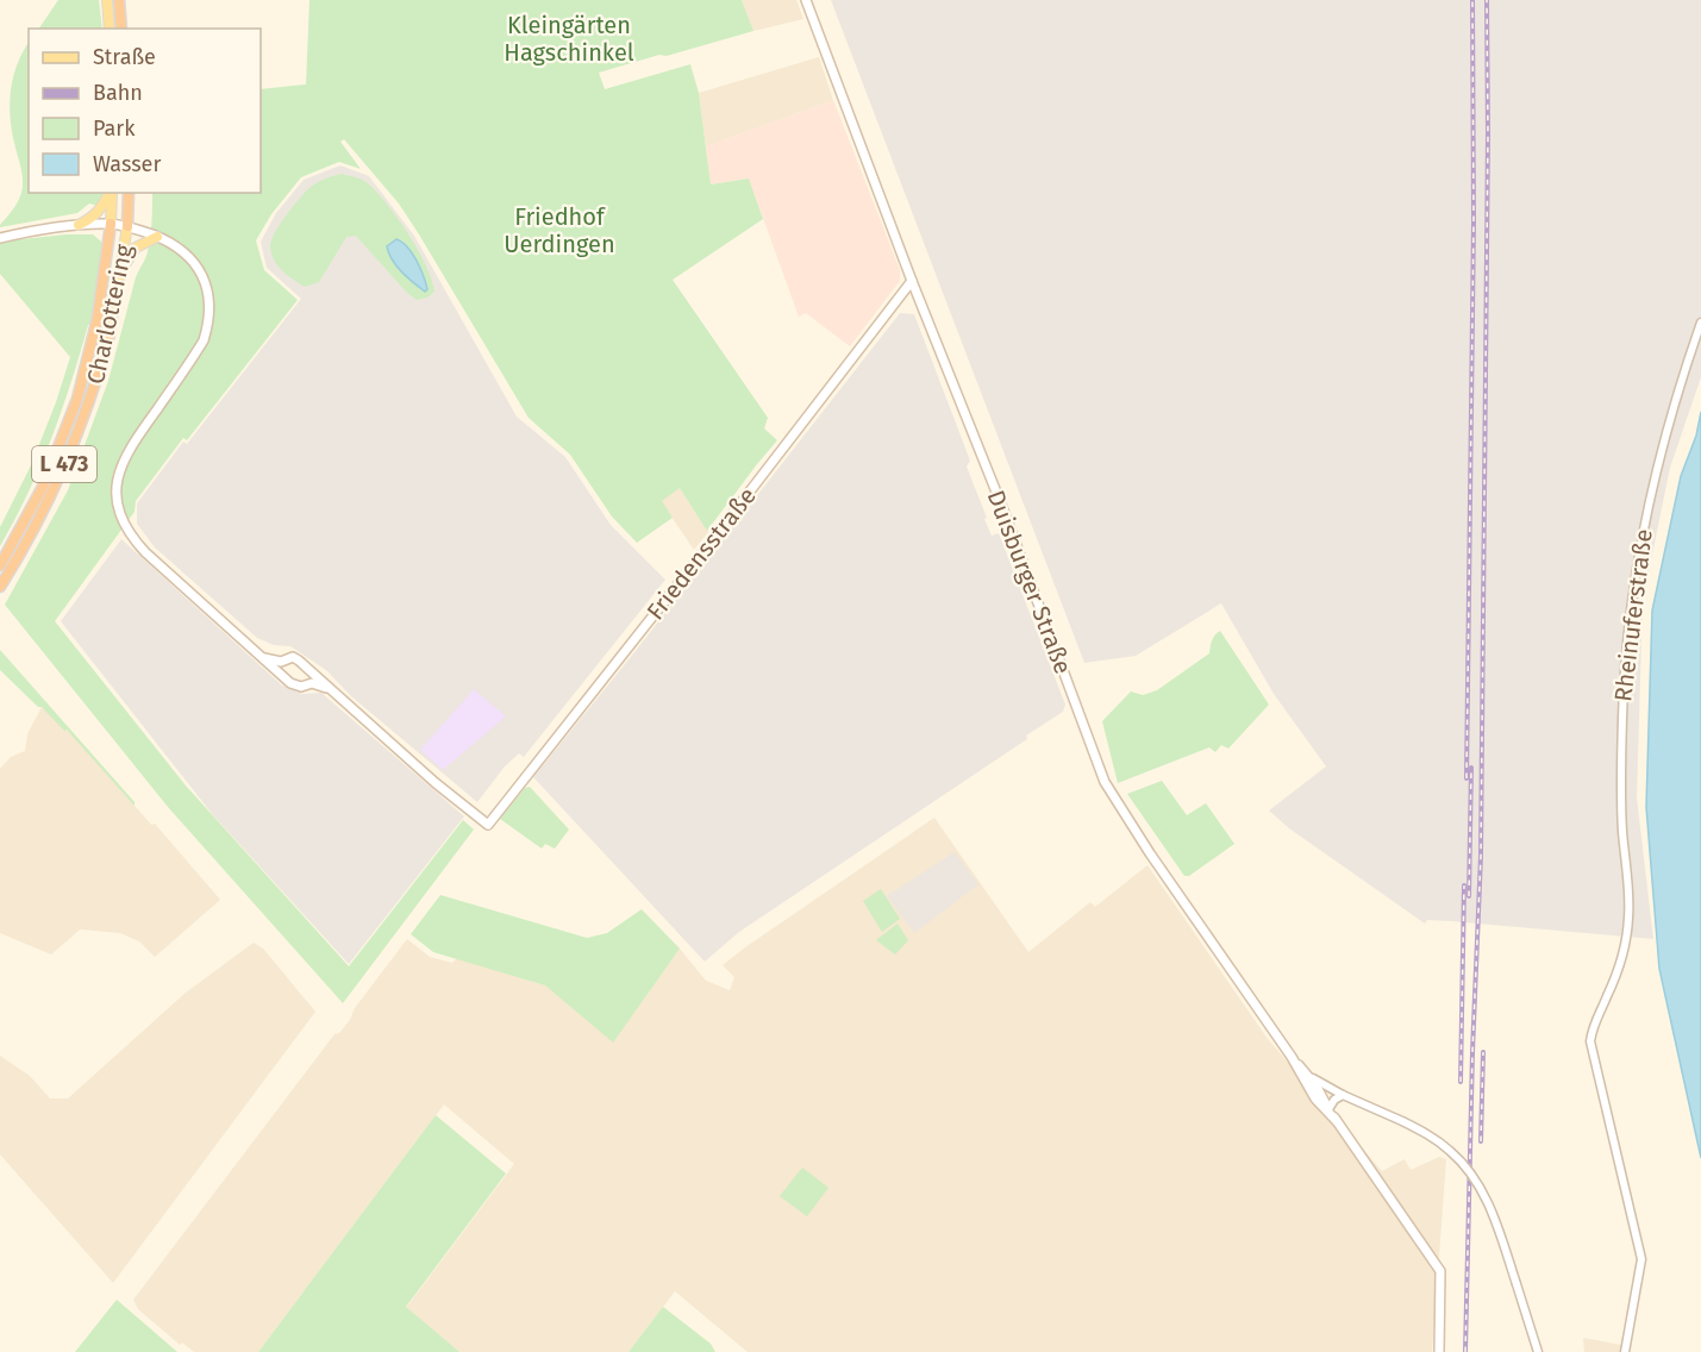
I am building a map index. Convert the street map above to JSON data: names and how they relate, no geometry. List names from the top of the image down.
{
  "streets": {
    "highway": ["Charlottering", "L 473"],
    "main road": ["Friedensstraße", "Duisburger Straße"],
    "street": ["Rheinuferstraße"]
  },
  "crossings": [
    ["Friedensstraße", "Duisburger Straße"]
  ],
  "parks": ["Kleingärten Hagschinkel", "Friedhof Uerdingen"],
  "legend": [
    "Straße",
    "Bahn",
    "Park",
    "Wasser"
  ]
}
